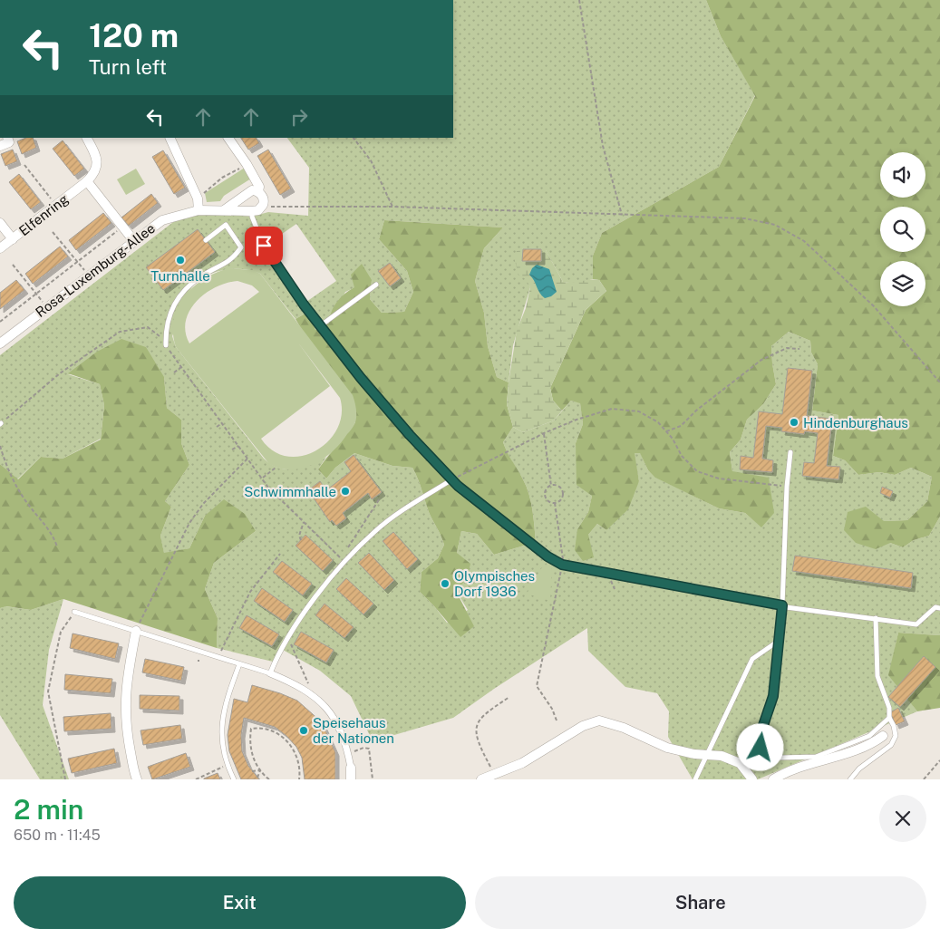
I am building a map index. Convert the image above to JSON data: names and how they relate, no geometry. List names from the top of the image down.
{
  "streets": {
    "street": ["Elfenring", "Rosa-Luxemburg-Allee"]
  },
  "places": [
    "Turnhalle",
    "Hindenburghaus",
    "Schwimmhalle",
    "Olympisches Dorf 1936",
    "Speisehaus der Nationen"
  ],
  "page": {
    "turn": ["120 m", "Turn left"],
    "heading": ["2 min", "650 m · 11:45"],
    "buttons": ["Exit", "Share"]
  }
}
